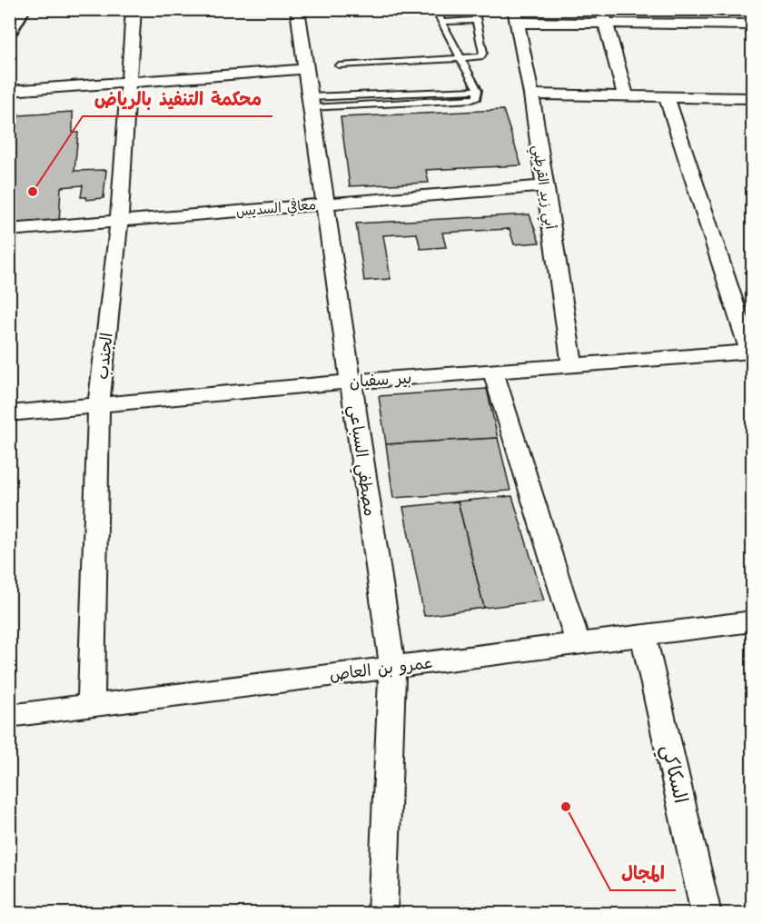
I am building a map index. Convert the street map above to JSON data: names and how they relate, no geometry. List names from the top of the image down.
{
  "streets": {
    "street": [
      "أبي زيد القرطبي",
      "معافي السديس",
      "الجندب",
      "بير سفيان",
      "مصطفي السباعي",
      "عمرو بن العاص",
      "السكاكي"
    ]
  },
  "crossings": [
    ["أبي زيد القرطبي", "معافي السديس"],
    ["أبي زيد القرطبي", "بير سفيان"],
    ["معافي السديس", "الجندب"],
    ["معافي السديس", "مصطفي السباعي"],
    ["الجندب", "بير سفيان"],
    ["الجندب", "عمرو بن العاص"],
    ["بير سفيان", "مصطفي السباعي"],
    ["مصطفي السباعي", "عمرو بن العاص"],
    ["عمرو بن العاص", "السكاكي"]
  ],
  "places": ["محكمة التنفيذ بالرياض", "المجال"]
}
